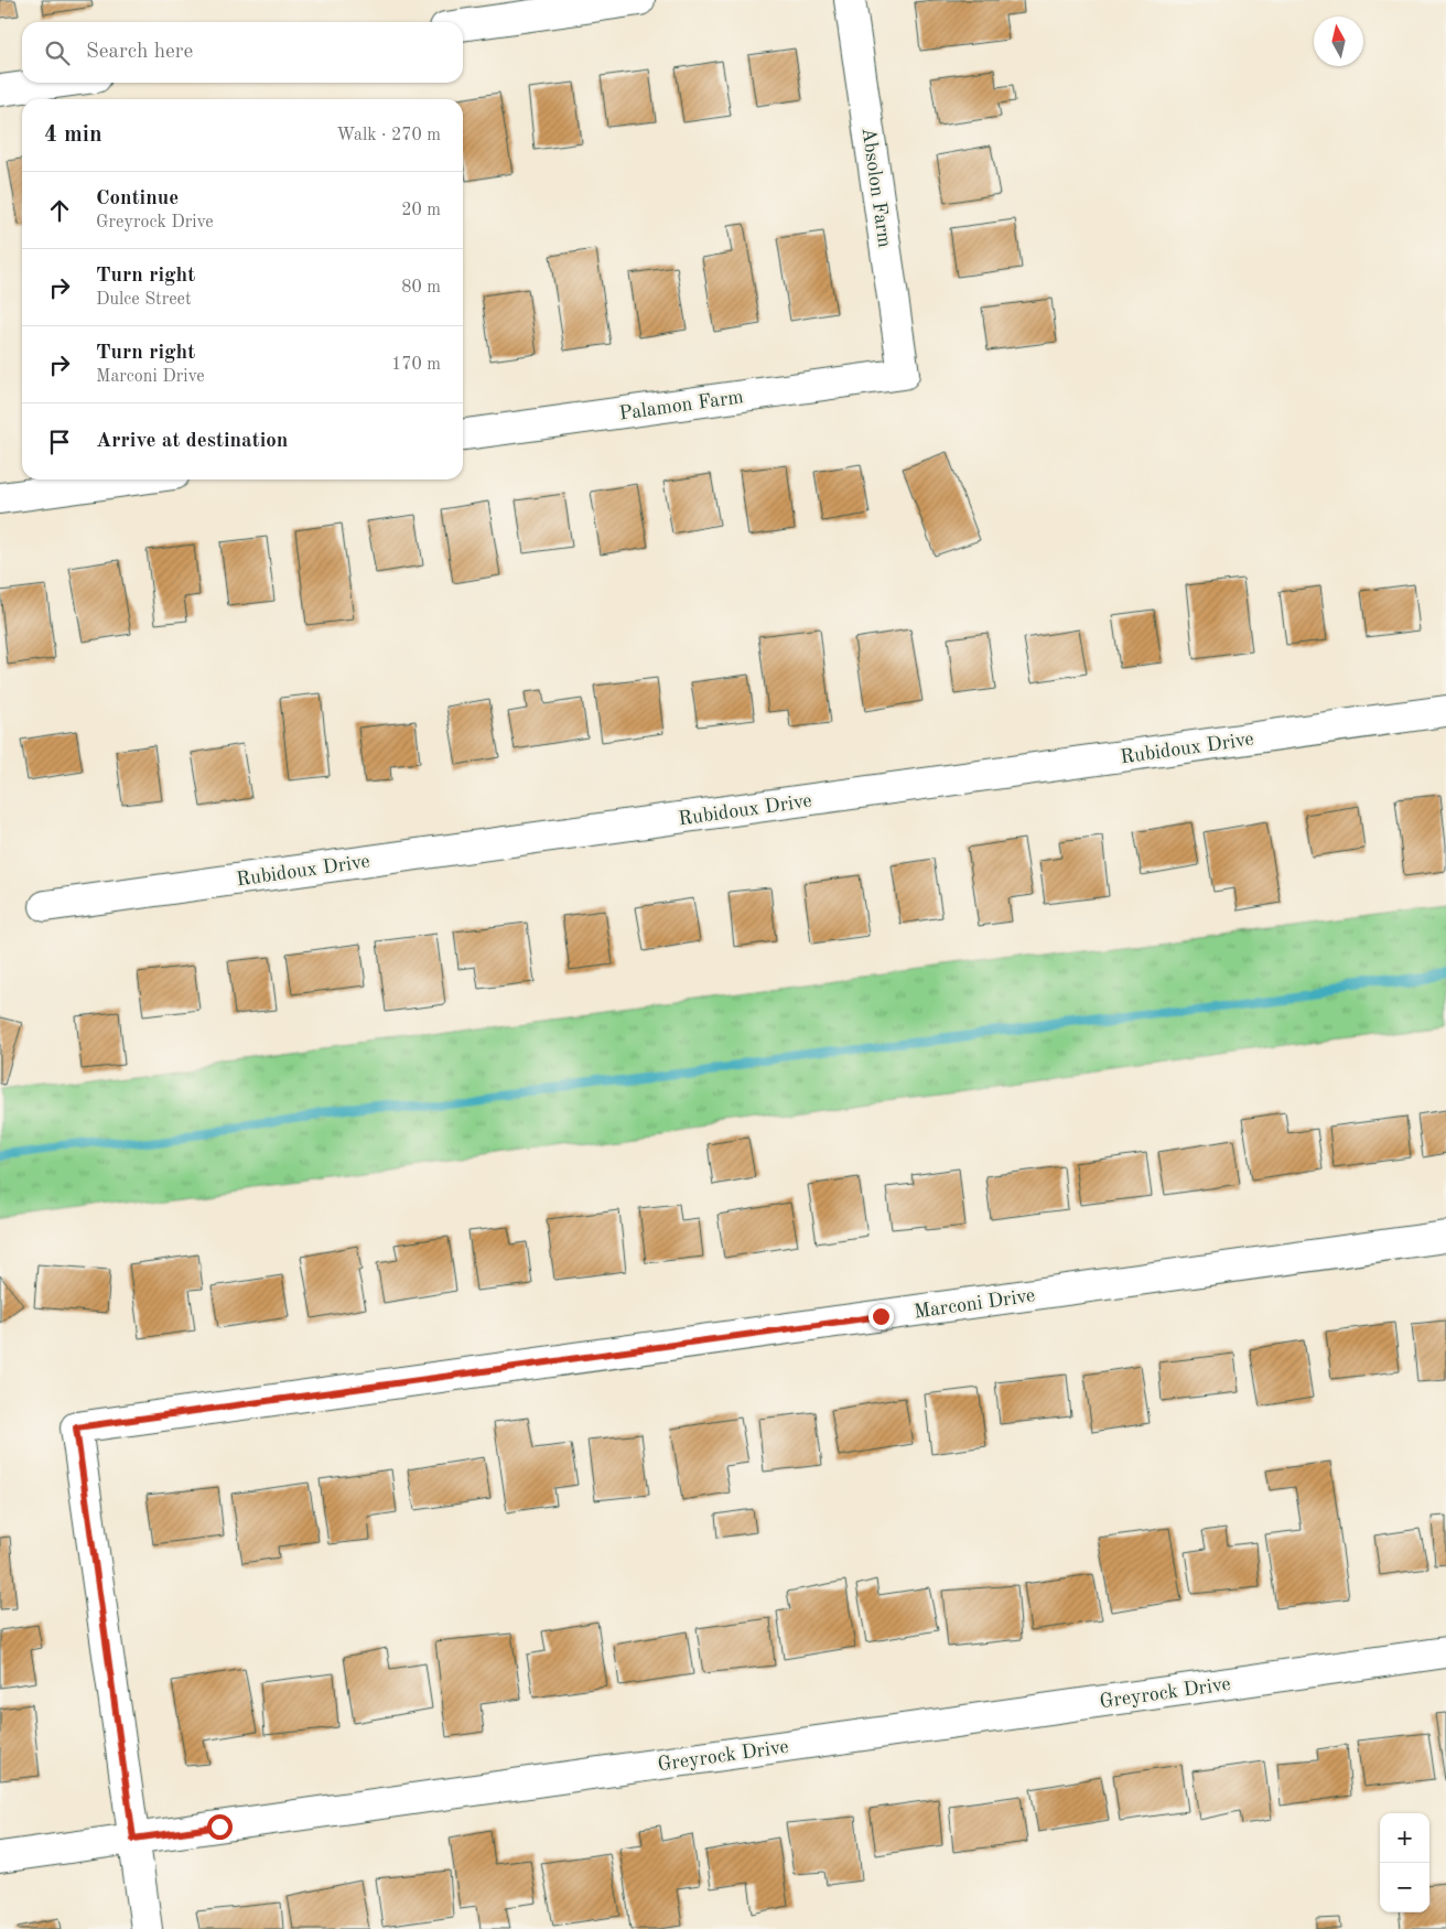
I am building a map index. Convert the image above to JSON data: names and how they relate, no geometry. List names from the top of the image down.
{
  "streets": {
    "street": [
      "Absolon Farm",
      "Palamon Farm",
      "Rubidoux Drive",
      "Marconi Drive",
      "Greyrock Drive"
    ]
  },
  "crossings": [
    ["Absolon Farm", "Palamon Farm"],
    ["Marconi Drive", "Greyrock Drive"]
  ],
  "north": "top",
  "page": {
    "search": "Search here",
    "heading": ["4 min", "Walk · 270 m"],
    "list": [
      ["Continue", "Greyrock Drive", "20 m"],
      ["Turn right", "Dulce Street", "80 m"],
      ["Turn right", "Marconi Drive", "170 m"],
      "Arrive at destination"
    ],
    "map_buttons": ["+", "−"]
  }
}
